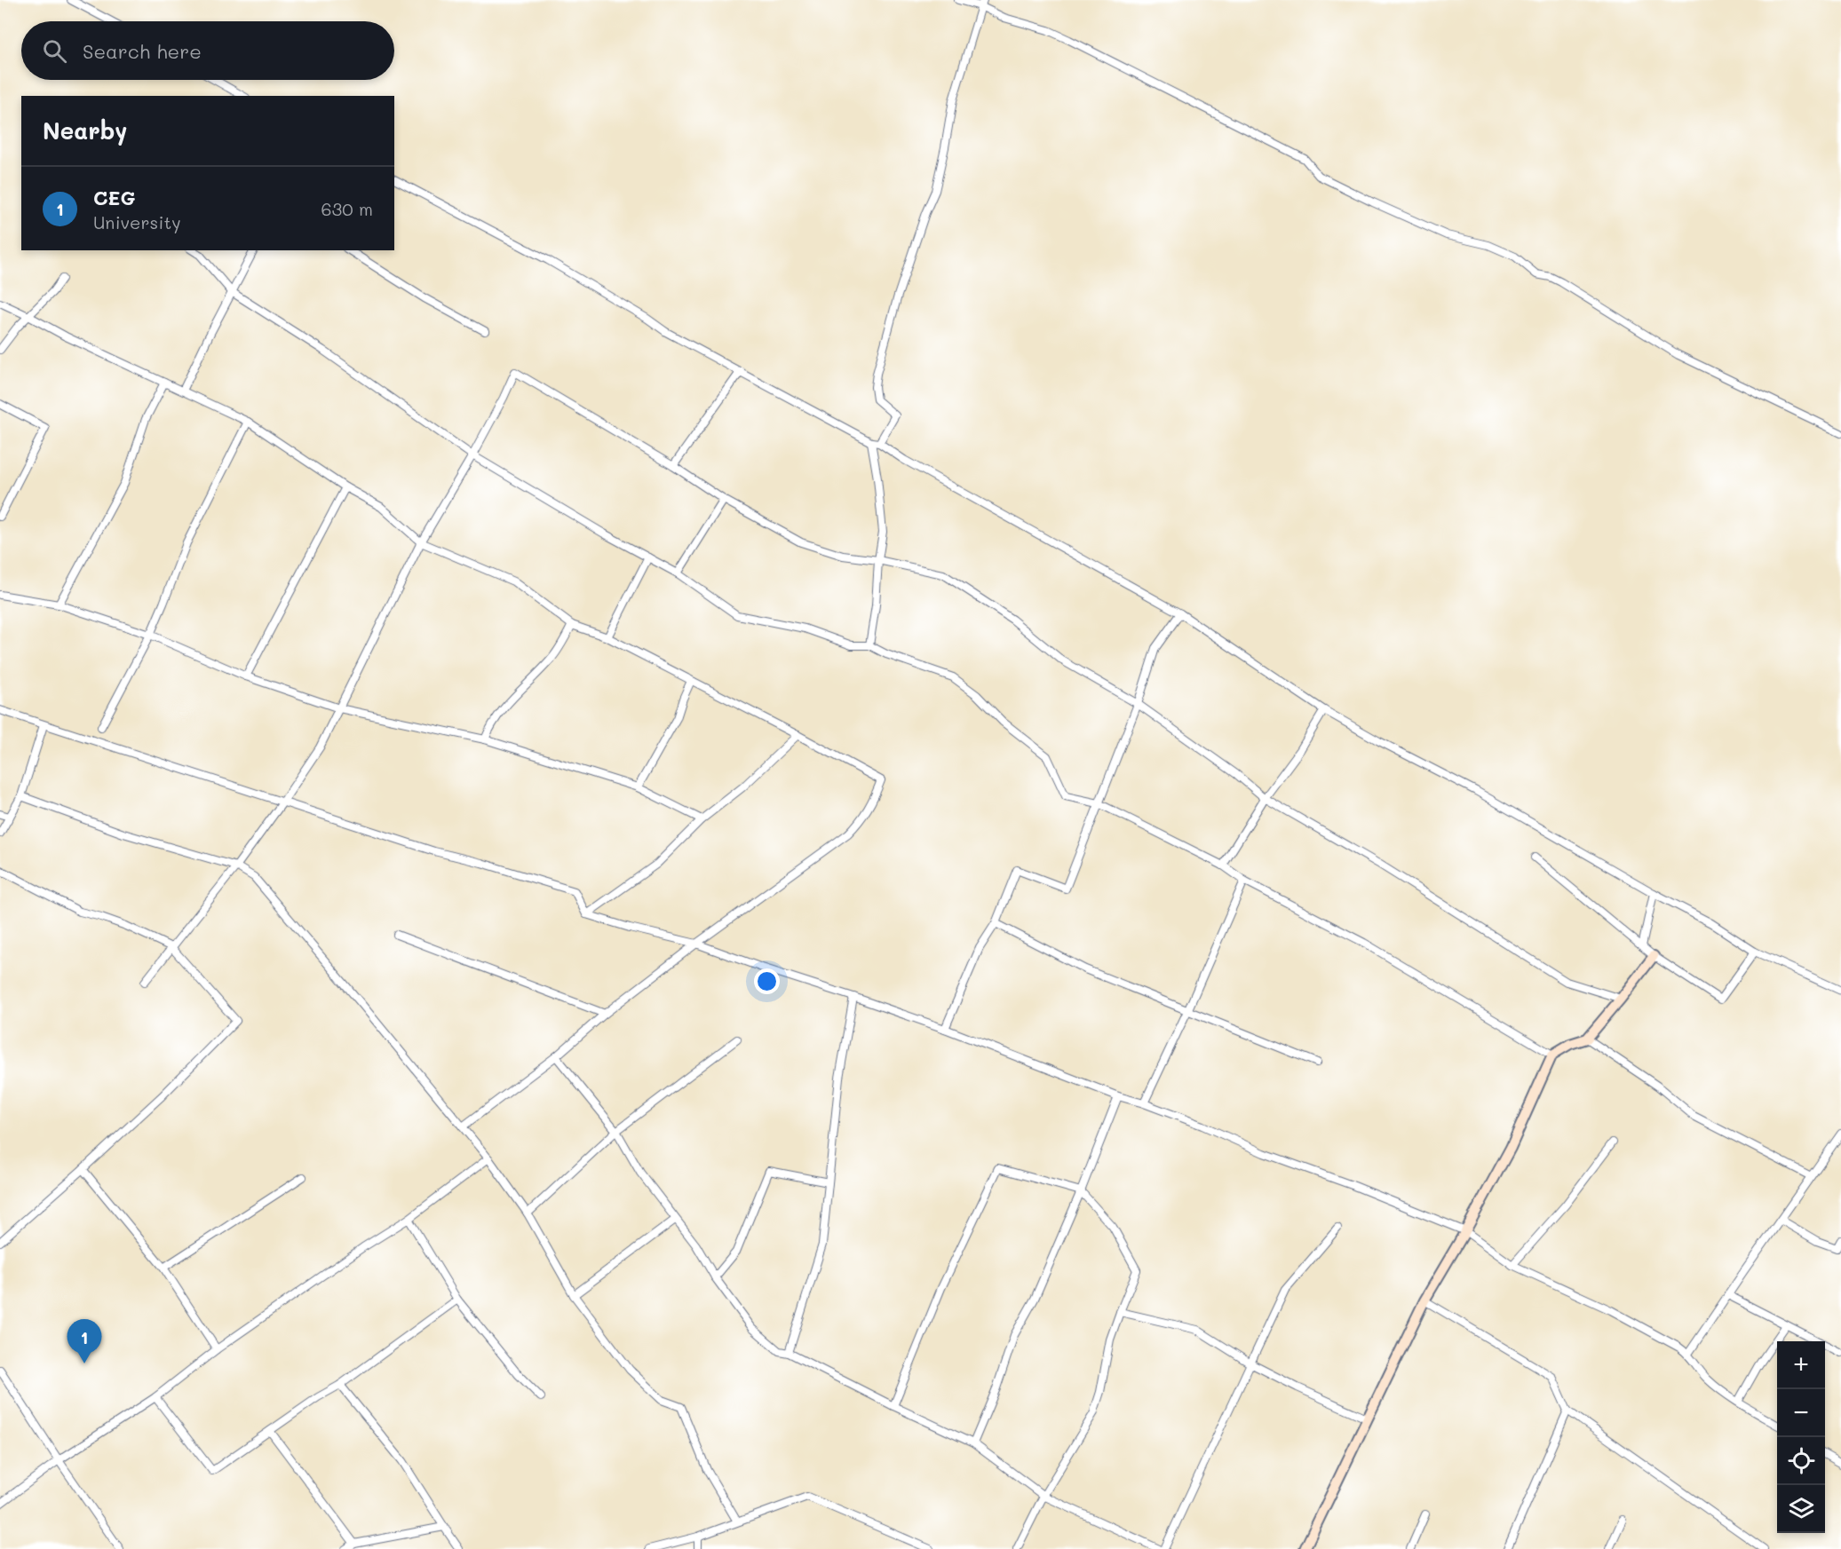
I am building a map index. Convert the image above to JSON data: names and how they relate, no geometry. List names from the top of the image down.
{
  "page": {
    "search": "Search here",
    "heading": "Nearby",
    "list": [
      {
        "mark": "1",
        "name": "CEG",
        "note": "University",
        "value": "630 m"
      }
    ],
    "pins": "1",
    "map_buttons": ["+", "−"]
  }
}
